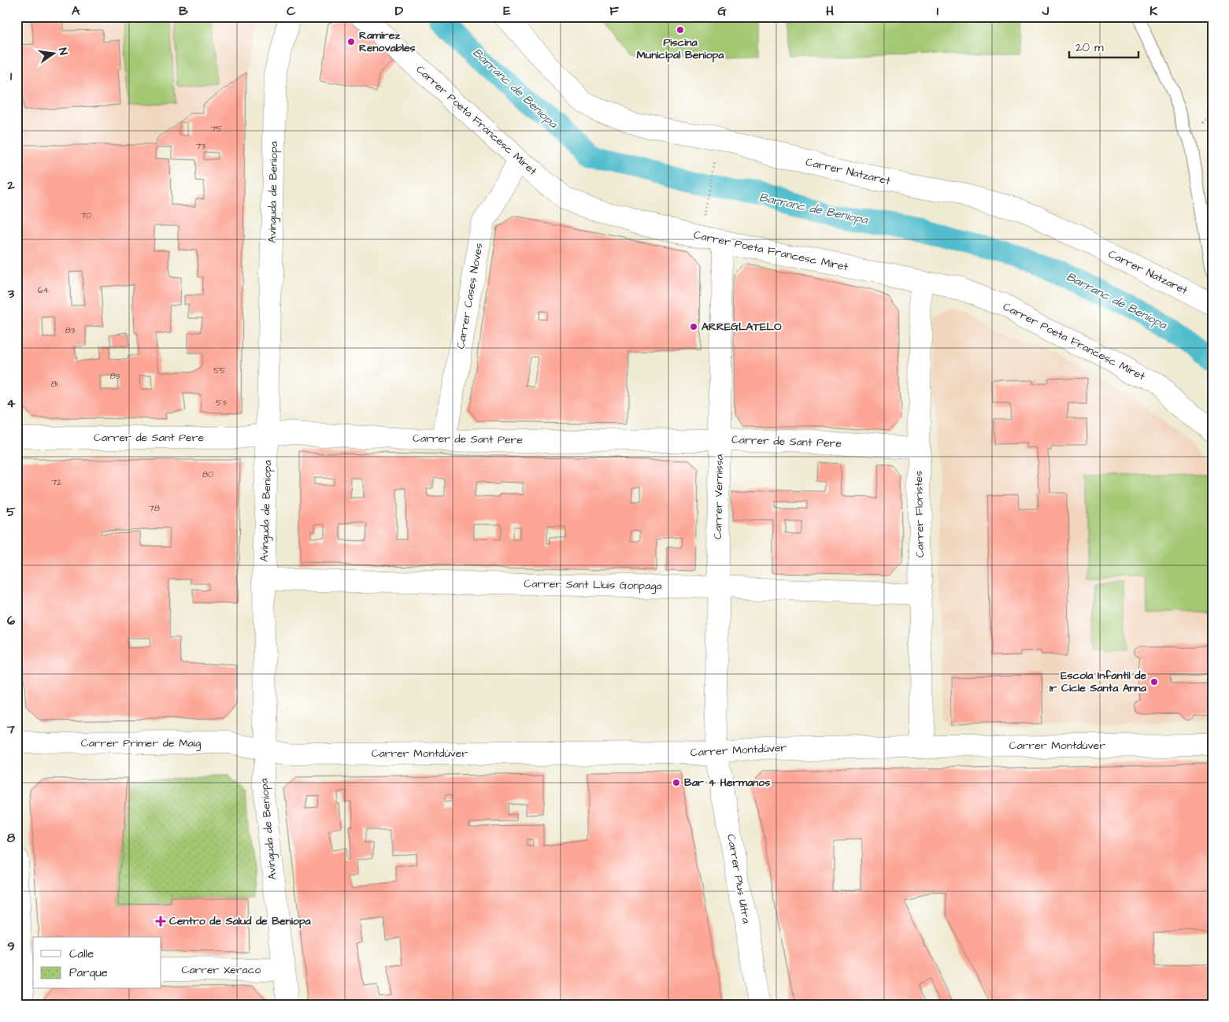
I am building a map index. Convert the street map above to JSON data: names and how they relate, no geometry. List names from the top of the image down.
{
  "streets": {
    "street": [
      "Carrer Poeta Francesc Miret",
      "Carrer Natzaret",
      "Avinguda de Beniopa",
      "Carrer Cases Noves",
      "Carrer de Sant Pere",
      "Carrer Vernissa",
      "Carrer Floristes",
      "Carrer Sant Lluis Gonpaga",
      "Carrer Primer de Maig",
      "Carrer Montdúver",
      "Carrer Plus Ultra",
      "Carrer Xeraco"
    ]
  },
  "crossings": [
    ["Carrer Poeta Francesc Miret", "Carrer Cases Noves"],
    ["Carrer Poeta Francesc Miret", "Carrer Vernissa"],
    ["Carrer Poeta Francesc Miret", "Carrer Floristes"],
    ["Avinguda de Beniopa", "Carrer de Sant Pere"],
    ["Avinguda de Beniopa", "Carrer Sant Lluis Gonpaga"],
    ["Avinguda de Beniopa", "Carrer Primer de Maig"],
    ["Avinguda de Beniopa", "Carrer Montdúver"],
    ["Avinguda de Beniopa", "Carrer Xeraco"],
    ["Carrer Cases Noves", "Carrer de Sant Pere"],
    ["Carrer de Sant Pere", "Carrer Vernissa"],
    ["Carrer de Sant Pere", "Carrer Floristes"],
    ["Carrer Vernissa", "Carrer Sant Lluis Gonpaga"],
    ["Carrer Vernissa", "Carrer Montdúver"],
    ["Carrer Vernissa", "Carrer Plus Ultra"],
    ["Carrer Floristes", "Carrer Sant Lluis Gonpaga"],
    ["Carrer Floristes", "Carrer Montdúver"],
    ["Carrer Primer de Maig", "Carrer Montdúver"],
    ["Carrer Montdúver", "Carrer Plus Ultra"]
  ],
  "water": ["Barranc de Beniopa"],
  "places": {
    "other": [
      "Piscina Municipal Beniopa",
      "Ramírez Renovables",
      "ARREGLATELO",
      "Escola Infantil de 1r Cicle Santa Anna",
      "Bar 4 Hermanos"
    ],
    "health": ["Centro de Salud de Beniopa"]
  },
  "house_numbers": [
    "75",
    "73",
    "70",
    "64",
    "83",
    "55",
    "83",
    "81",
    "53",
    "80",
    "72",
    "78"
  ],
  "legend": ["Calle", "Parque"],
  "scale_bar": "20 m",
  "north": "right",
  "grid": {
    "columns": [
      "A",
      "B",
      "C",
      "D",
      "E",
      "F",
      "G",
      "H",
      "I",
      "J",
      "K"
    ],
    "rows": [
      "1",
      "2",
      "3",
      "4",
      "5",
      "6",
      "7",
      "8",
      "9"
    ]
  }
}
